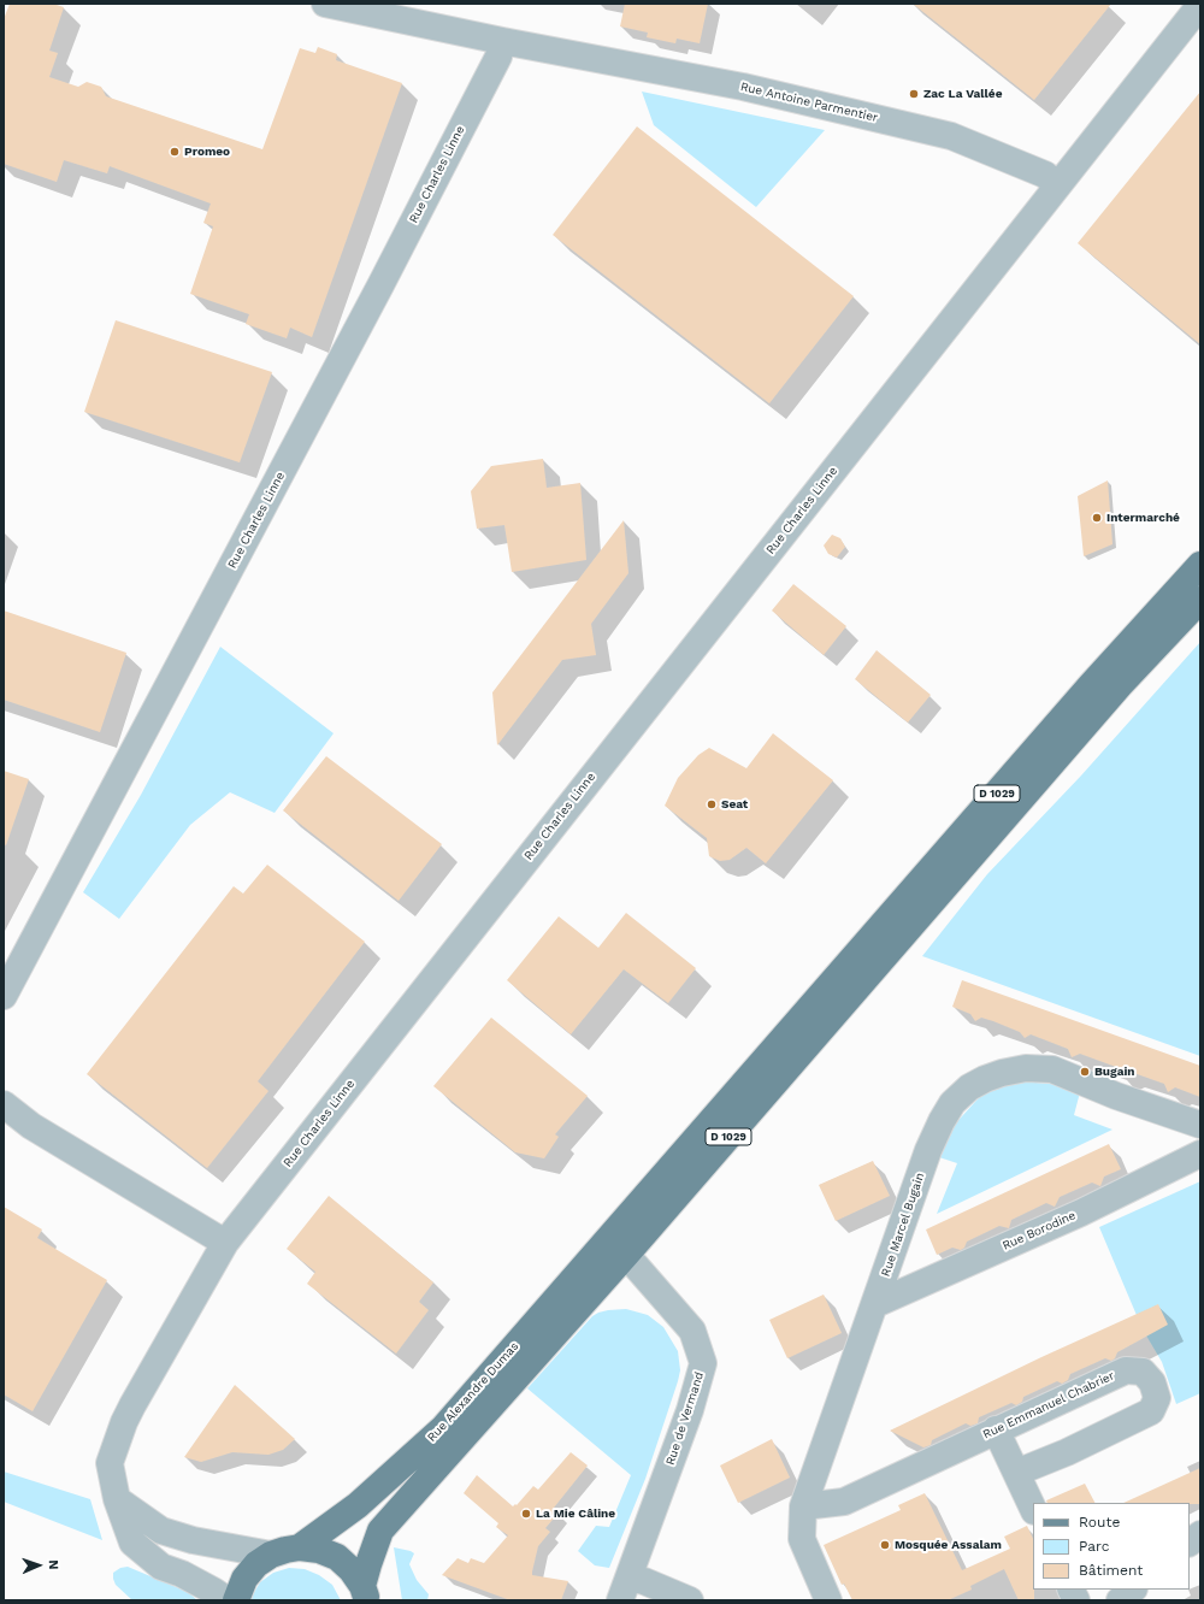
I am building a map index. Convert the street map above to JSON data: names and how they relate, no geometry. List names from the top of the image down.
{
  "streets": {
    "main road": ["D 1029", "Rue Alexandre Dumas"],
    "street": [
      "Rue Antoine Parmentier",
      "Rue Charles Linne",
      "Rue Marcel Bugain",
      "Rue Borodine",
      "Rue Emmanuel Chabrier",
      "Rue de Vermand"
    ]
  },
  "crossings": [
    ["Rue Antoine Parmentier", "Rue Charles Linne"],
    ["D 1029", "Rue Alexandre Dumas"],
    ["D 1029", "Rue de Vermand"],
    ["Rue Marcel Bugain", "Rue Borodine"],
    ["Rue Marcel Bugain", "Rue Emmanuel Chabrier"],
    ["Rue Alexandre Dumas", "Rue de Vermand"]
  ],
  "places": [
    "Zac La Vallée",
    "Promeo",
    "Intermarché",
    "Seat",
    "Bugain",
    "La Mie Câline",
    "Mosquée Assalam"
  ],
  "legend": ["Route", "Parc", "Bâtiment"],
  "north": "right"
}
